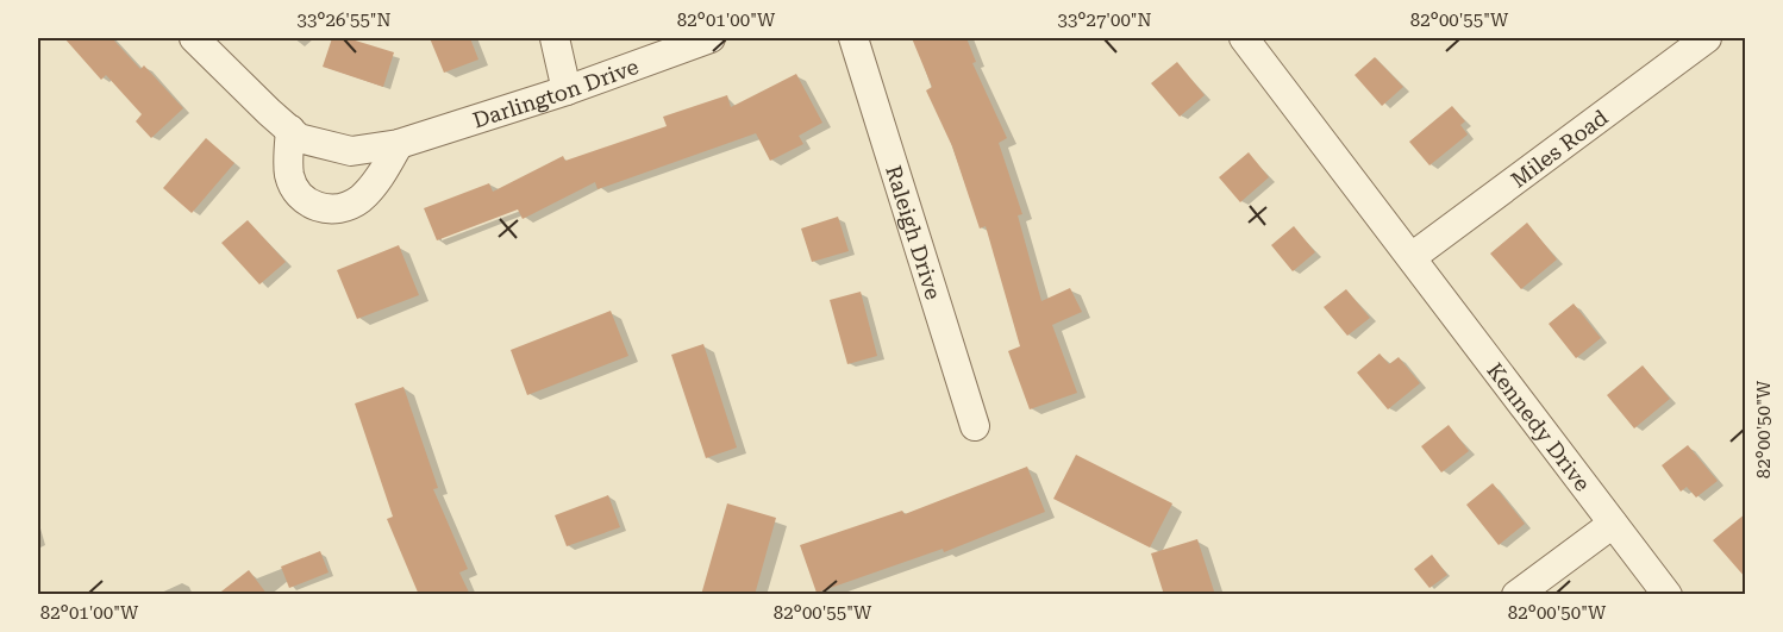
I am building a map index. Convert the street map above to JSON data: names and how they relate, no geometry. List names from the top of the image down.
{
  "streets": {
    "street": [
      "Darlington Drive",
      "Miles Road",
      "Raleigh Drive",
      "Kennedy Drive"
    ]
  },
  "crossings": [
    ["Miles Road", "Kennedy Drive"]
  ],
  "coordinates": [
    "33°26'55\"N",
    "82°01'00\"W",
    "33°27'00\"N",
    "82°00'55\"W",
    "82°00'50\"W"
  ]
}
